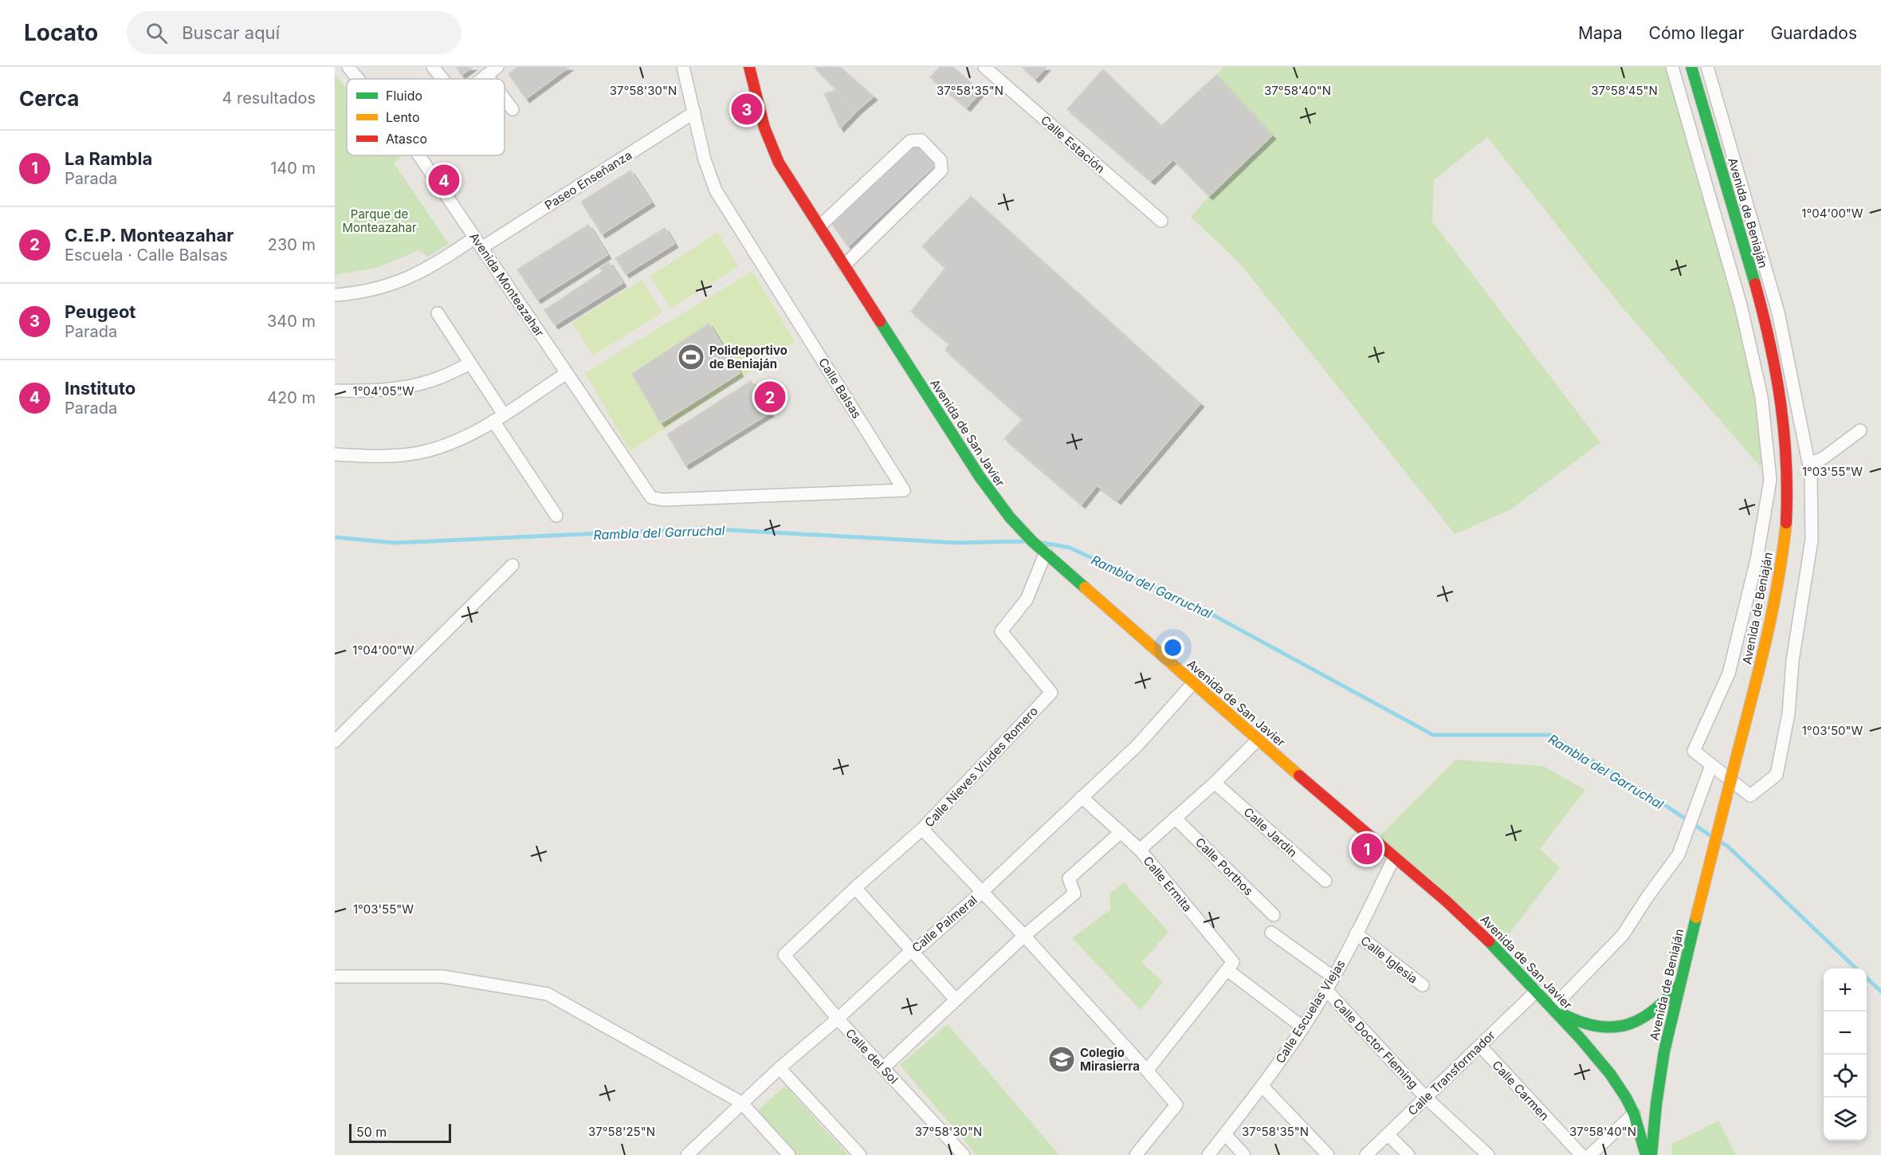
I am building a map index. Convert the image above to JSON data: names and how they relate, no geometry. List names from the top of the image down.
{
  "streets": {
    "main road": ["Avenida de Beniaján", "Avenida de San Javier"],
    "street": [
      "Calle Estación",
      "Paseo Enseñanza",
      "Avenida Monteazahar",
      "Calle Balsas",
      "Calle Nieves Viudes Romero",
      "Calle Jardín",
      "Calle Porthos",
      "Calle Ermita",
      "Calle Palmeral",
      "Calle Iglesia",
      "Calle Escuelas Viejas",
      "Calle Doctor Fleming",
      "Calle del Sol",
      "Calle Transformador",
      "Calle Carmen"
    ]
  },
  "crossings": [
    ["Paseo Enseñanza", "Avenida Monteazahar"],
    ["Paseo Enseñanza", "Calle Balsas"],
    ["Avenida Monteazahar", "Calle Balsas"],
    ["Avenida de San Javier", "Calle Nieves Viudes Romero"],
    ["Avenida de San Javier", "Calle Palmeral"],
    ["Avenida de San Javier", "Calle Escuelas Viejas"],
    ["Avenida de San Javier", "Calle Transformador"],
    ["Calle Nieves Viudes Romero", "Calle del Sol"],
    ["Calle Ermita", "Calle Palmeral"],
    ["Calle Ermita", "Calle Escuelas Viejas"],
    ["Calle Palmeral", "Calle del Sol"],
    ["Calle Iglesia", "Calle Escuelas Viejas"],
    ["Calle Escuelas Viejas", "Calle Doctor Fleming"],
    ["Calle Doctor Fleming", "Calle Transformador"],
    ["Calle Transformador", "Calle Carmen"]
  ],
  "water": ["Rambla del Garruchal"],
  "parks": ["Parque de Monteazahar"],
  "places": {
    "sports": ["Polideportivo de Beniaján"],
    "school or university": ["Colegio Mirasierra"]
  },
  "legend": ["Fluido", "Lento", "Atasco"],
  "scale_bar": "50 m",
  "page": {
    "header": "Locato",
    "search": "Buscar aquí",
    "nav": ["Mapa", "Cómo llegar", "Guardados"],
    "heading": ["Cerca", "4 resultados"],
    "pins": [
      "3",
      "4",
      "2",
      "1"
    ],
    "list": [
      {
        "mark": "1",
        "name": "La Rambla",
        "note": "Parada",
        "value": "140 m"
      },
      {
        "mark": "2",
        "name": "C.E.P. Monteazahar",
        "note": "Escuela · Calle Balsas",
        "value": "230 m"
      },
      {
        "mark": "3",
        "name": "Peugeot",
        "note": "Parada",
        "value": "340 m"
      },
      {
        "mark": "4",
        "name": "Instituto",
        "note": "Parada",
        "value": "420 m"
      }
    ],
    "map_buttons": ["+", "−"],
    "scale": "50 m"
  },
  "coordinates": [
    "37°58'30\"N",
    "37°58'35\"N",
    "37°58'40\"N",
    "37°58'45\"N",
    "1°04'00\"W",
    "1°04'05\"W",
    "1°03'55\"W",
    "1°03'50\"W",
    "37°58'25\"N"
  ]
}
